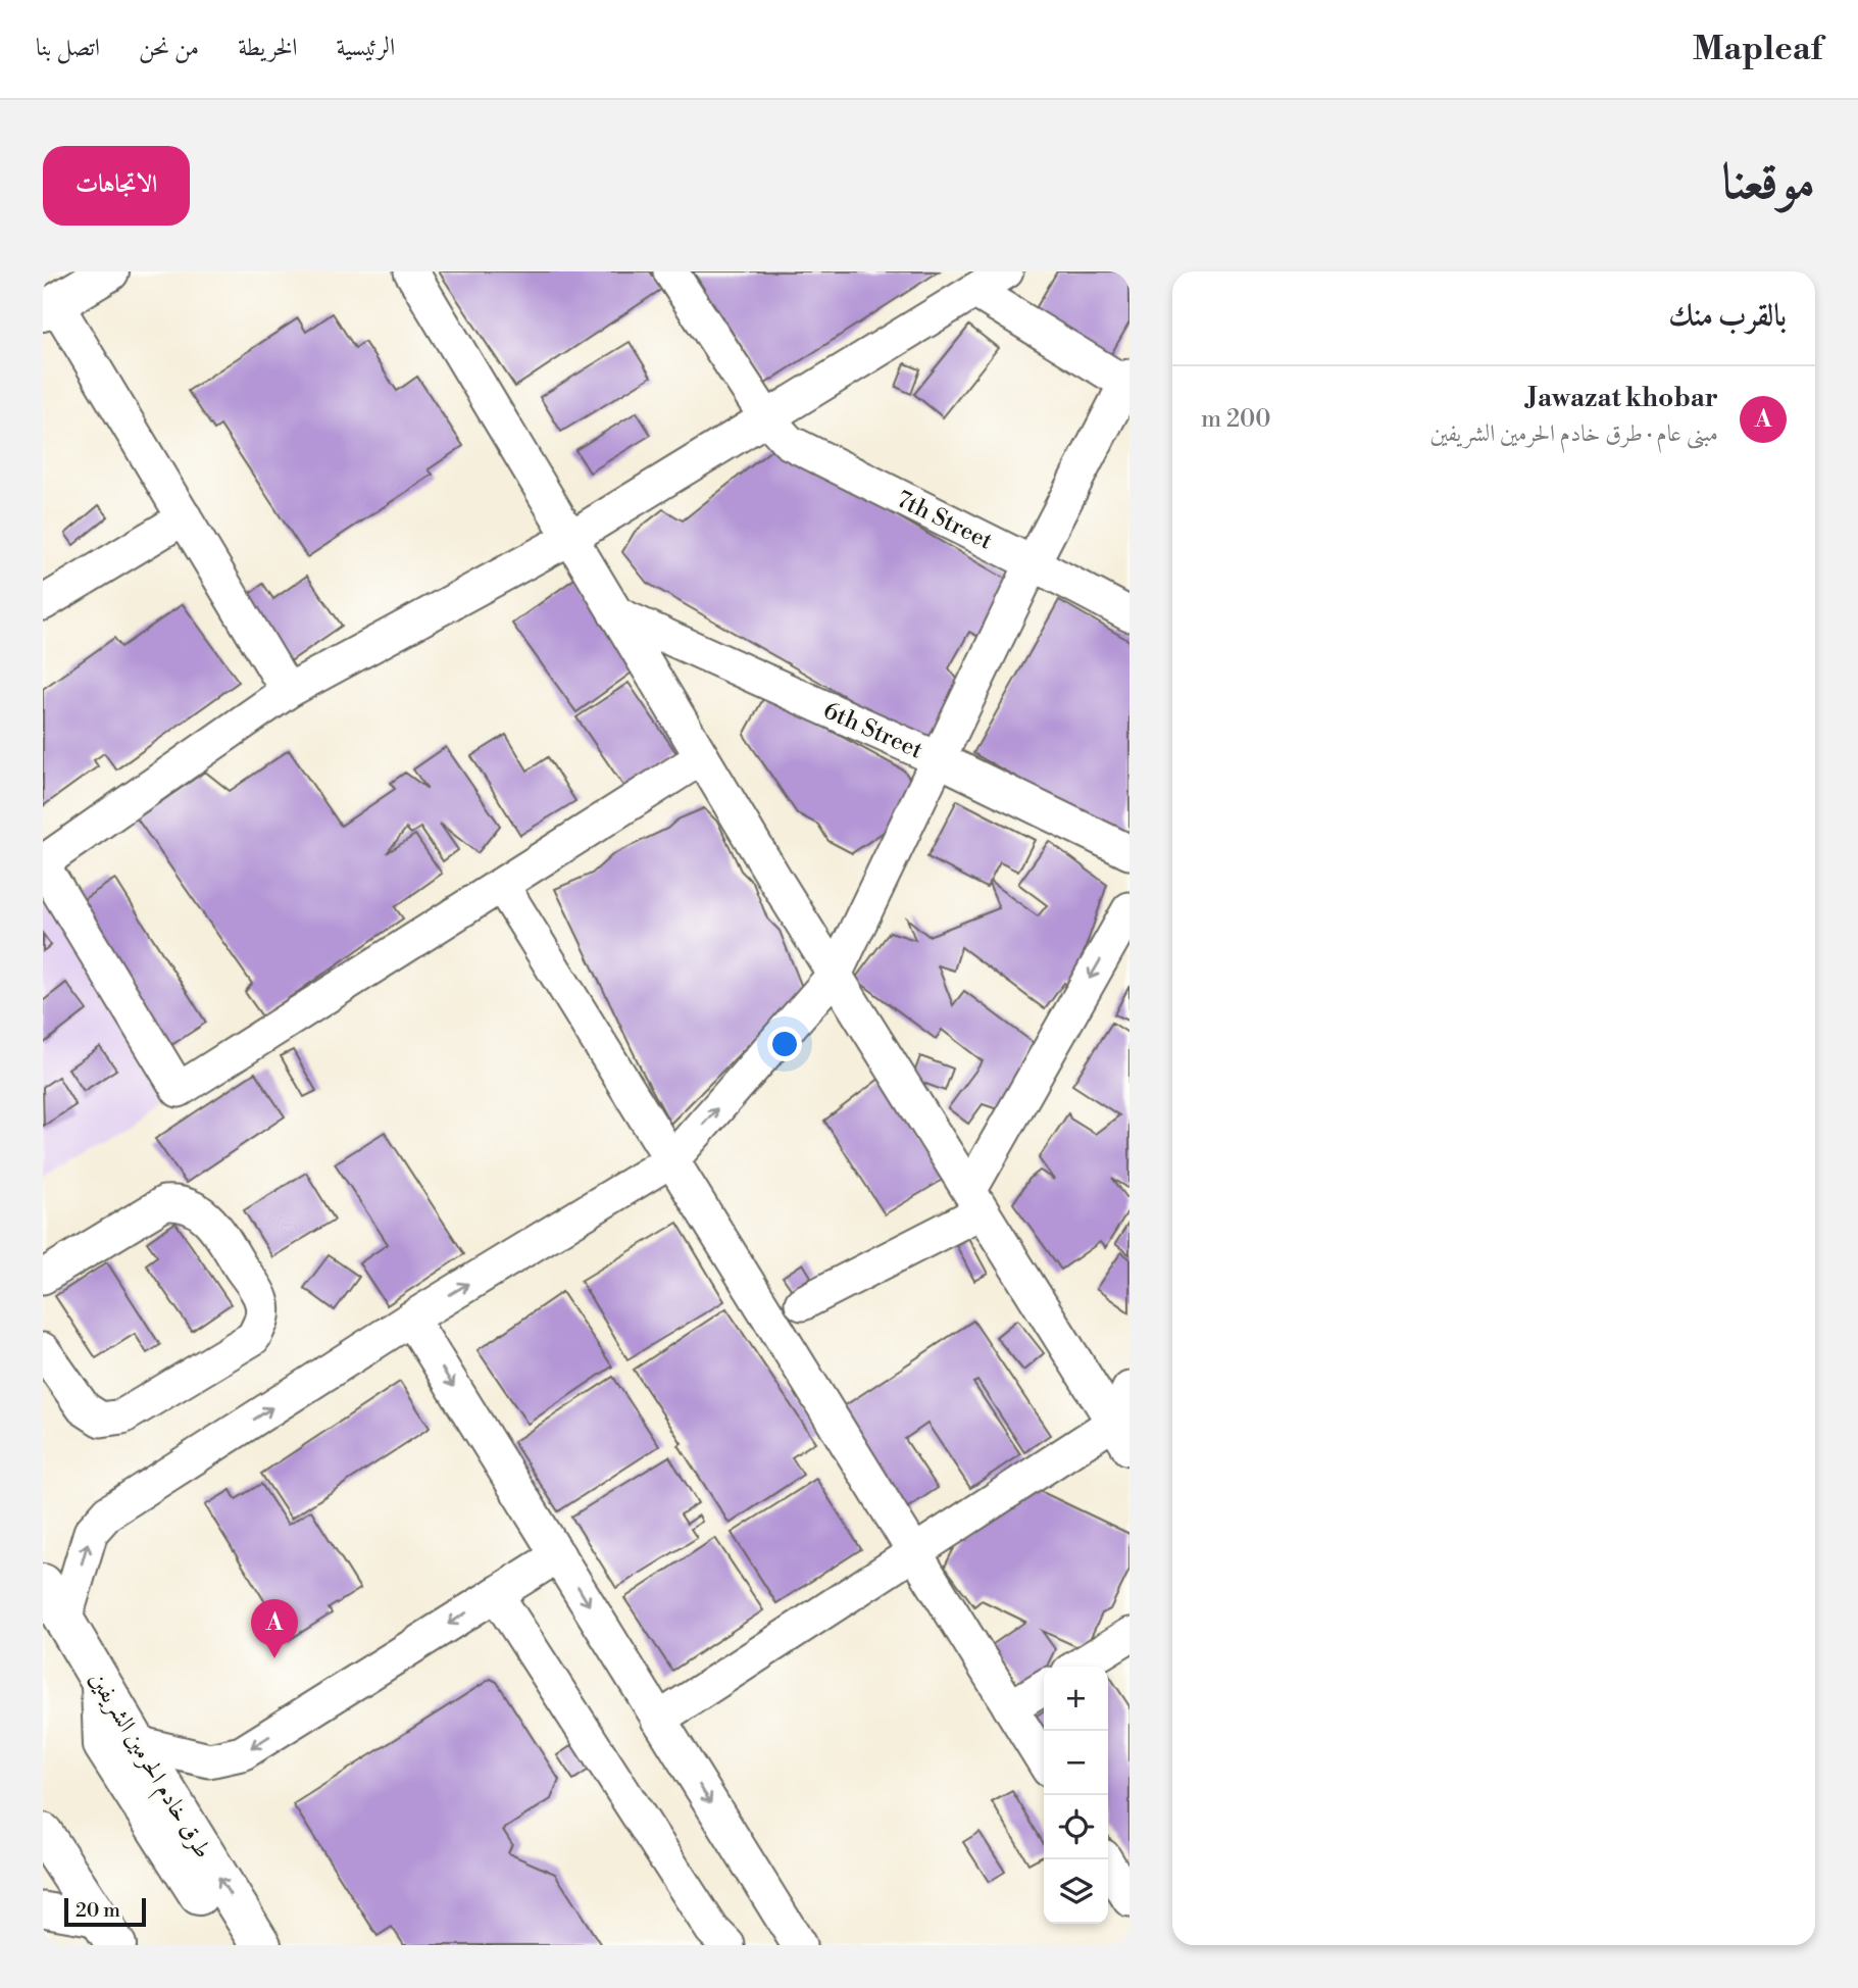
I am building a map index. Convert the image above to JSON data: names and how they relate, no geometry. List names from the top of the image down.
{
  "streets": {
    "main road": ["طرق خادم الحرمين الشريفين"],
    "street": ["7th Street", "6th Street"]
  },
  "scale_bar": "20 m",
  "page": {
    "header": "Mapleaf",
    "nav": [
      "الرئيسية",
      "الخريطة",
      "من نحن",
      "اتصل بنا"
    ],
    "title": "موقعنا",
    "buttons": "الاتجاهات",
    "heading": "بالقرب منك",
    "list": [
      {
        "mark": "A",
        "name": "Jawazat khobar",
        "note": "مبنى عام · طرق خادم الحرمين الشريفين",
        "value": "200 m"
      }
    ],
    "pins": "A",
    "map_buttons": ["+", "−"],
    "scale": "20 m"
  }
}
